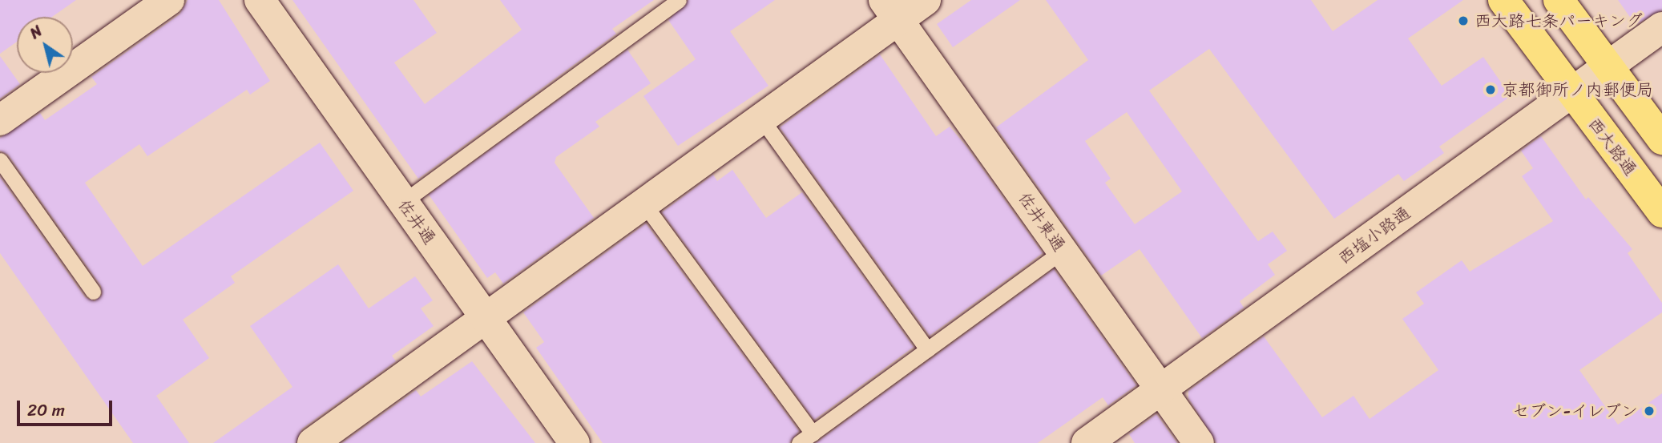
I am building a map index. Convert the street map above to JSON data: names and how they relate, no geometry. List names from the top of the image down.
{
  "streets": {
    "main road": ["西大路通"],
    "street": ["佐井通", "佐井東通", "西塩小路通"]
  },
  "crossings": [
    ["西大路通", "西塩小路通"],
    ["佐井東通", "西塩小路通"]
  ],
  "places": ["西大路七条パーキング", "京都御所ノ内郵便局", "セブン-イレブン"],
  "scale_bar": "20 m",
  "north": "top left"
}
